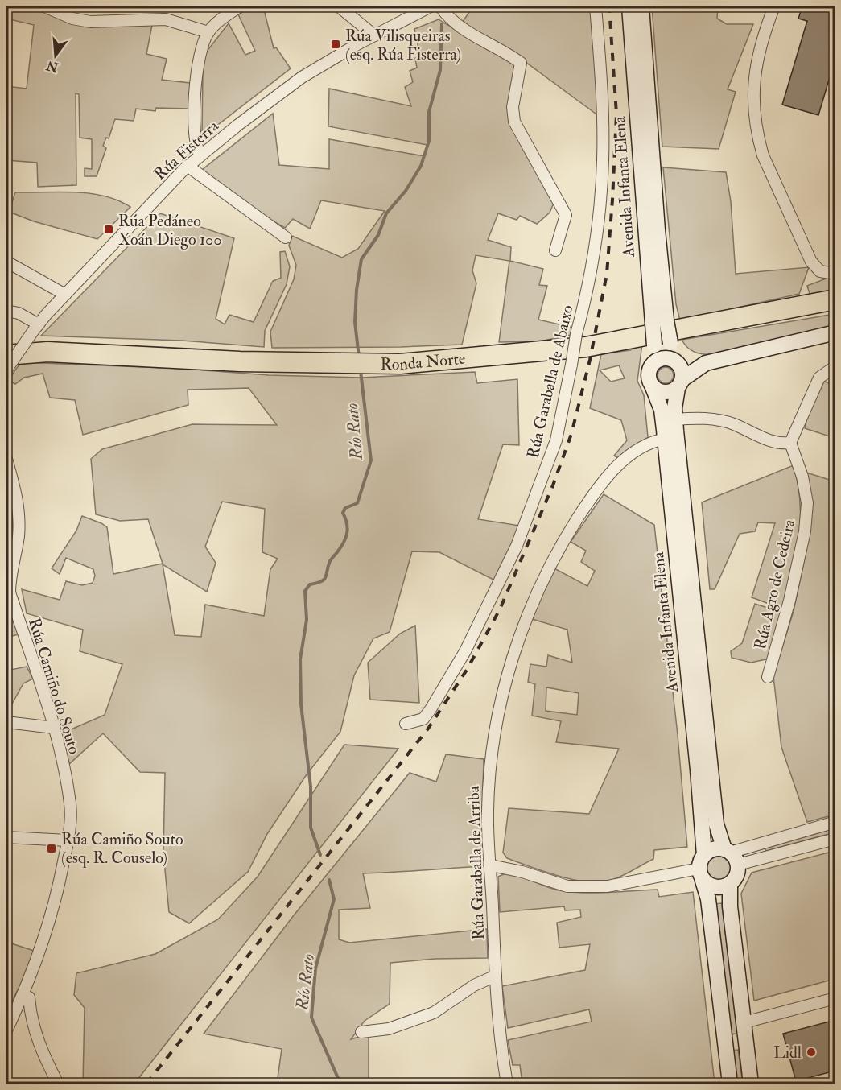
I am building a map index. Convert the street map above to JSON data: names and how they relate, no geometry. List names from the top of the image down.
{
  "streets": {
    "highway": ["Ronda Norte"],
    "street": [
      "Rúa Fisterra",
      "Avenida Infanta Elena",
      "Rúa Garaballa de Abaixo",
      "Rúa Agro de Cedeira",
      "Rúa Camiño do Souto",
      "Rúa Garaballa de Arriba"
    ]
  },
  "crossings": [
    ["Avenida Infanta Elena", "Rúa Garaballa de Arriba"]
  ],
  "water": ["Río Rato"],
  "places": {
    "transit": ["Rúa Vilisqueiras (esq. Rúa Fisterra)", "Rúa Pedáneo Xoán Diego 100", "Rúa Camiño Souto (esq. R. Couselo)"],
    "other": ["Lidl"]
  },
  "north": "bottom"
}
